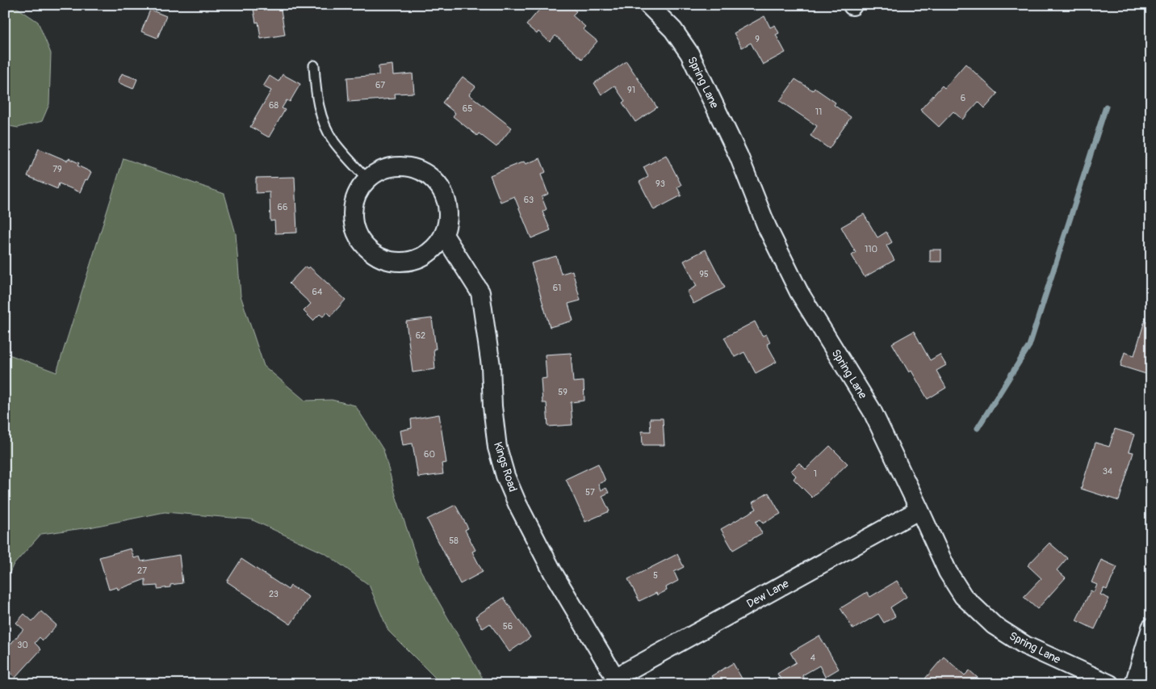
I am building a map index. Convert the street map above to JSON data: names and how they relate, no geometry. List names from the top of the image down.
{
  "streets": {
    "street": ["Spring Lane", "Kings Road", "Dew Lane"]
  },
  "crossings": [
    ["Spring Lane", "Dew Lane"],
    ["Kings Road", "Dew Lane"]
  ],
  "house_numbers": [
    "9",
    "67",
    "91",
    "6",
    "68",
    "65",
    "11",
    "79",
    "93",
    "63",
    "66",
    "110",
    "95",
    "61",
    "64",
    "62",
    "59",
    "60",
    "34",
    "1",
    "57",
    "58",
    "27",
    "5",
    "23",
    "56",
    "30",
    "4"
  ]
}
